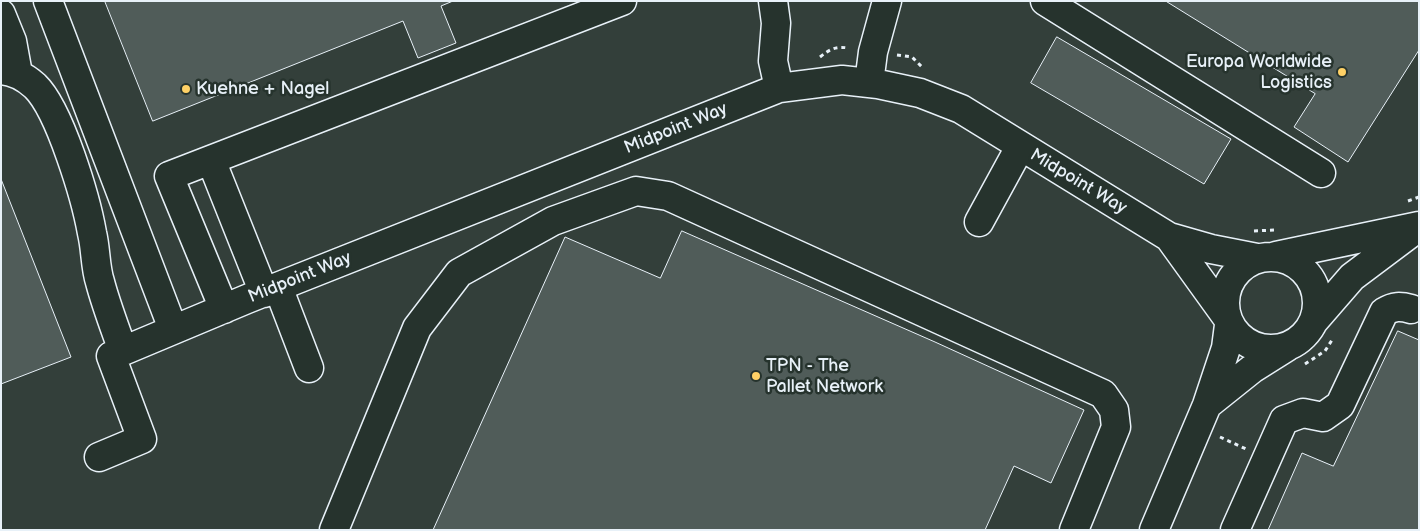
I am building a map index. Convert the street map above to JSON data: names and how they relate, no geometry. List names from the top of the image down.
{
  "streets": {
    "street": ["Midpoint Way"]
  },
  "places": ["Europa Worldwide Logistics", "Kuehne + Nagel", "TPN - The Pallet Network"]
}
